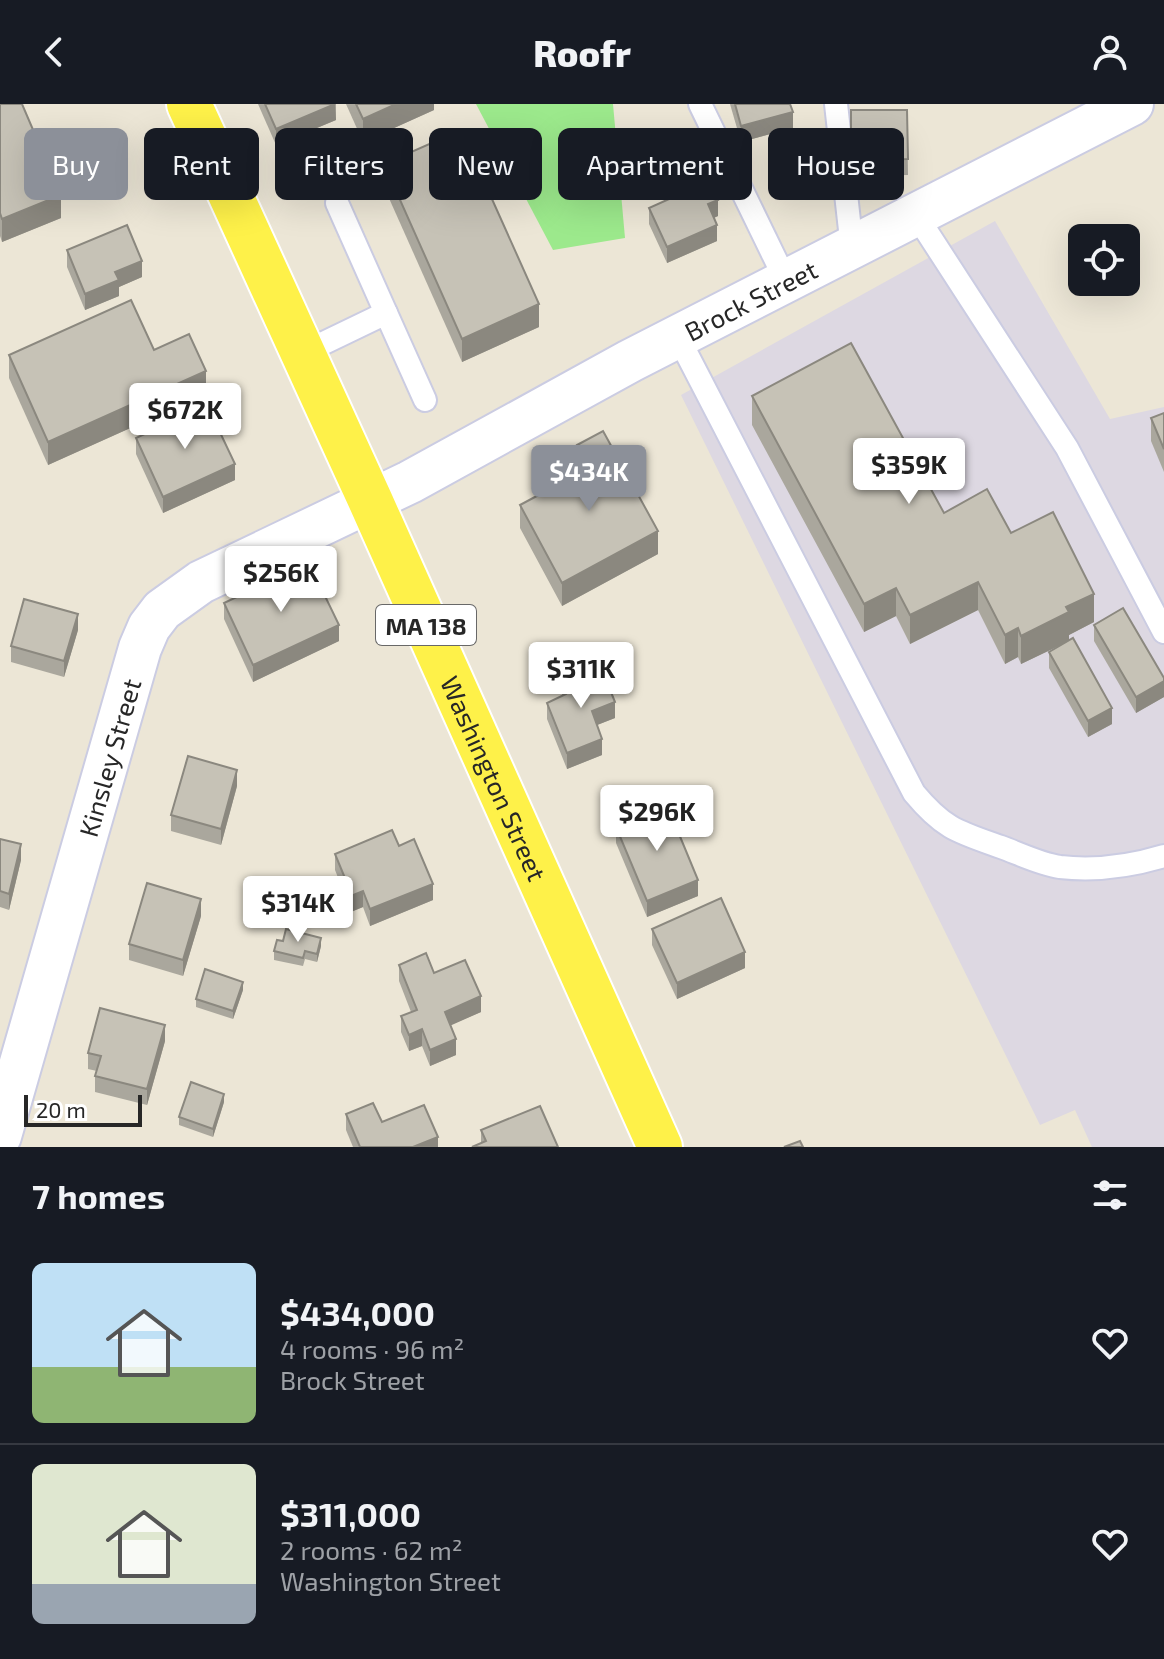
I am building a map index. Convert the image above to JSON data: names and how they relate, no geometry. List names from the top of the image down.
{
  "streets": {
    "main road": ["MA 138", "Washington Street"],
    "street": ["Brock Street", "Kinsley Street"]
  },
  "crossings": [
    ["Brock Street", "Kinsley Street"],
    ["Brock Street", "Washington Street"],
    ["Kinsley Street", "Washington Street"]
  ],
  "scale_bar": "20 m",
  "page": {
    "header": "Roofr",
    "chip": [
      "Buy",
      "Rent",
      "Filters",
      "New",
      "Apartment",
      "House"
    ],
    "price": [
      "$672K",
      "$359K",
      "$434K",
      "$256K",
      "$311K",
      "$296K",
      "$314K"
    ],
    "scale": "20 m",
    "heading": "7 homes",
    "list": [
      {
        "name": "$434,000",
        "note": "4 rooms · 96 m² · Brock Street"
      },
      {
        "name": "$311,000",
        "note": "2 rooms · 62 m² · Washington Street"
      }
    ]
  }
}
